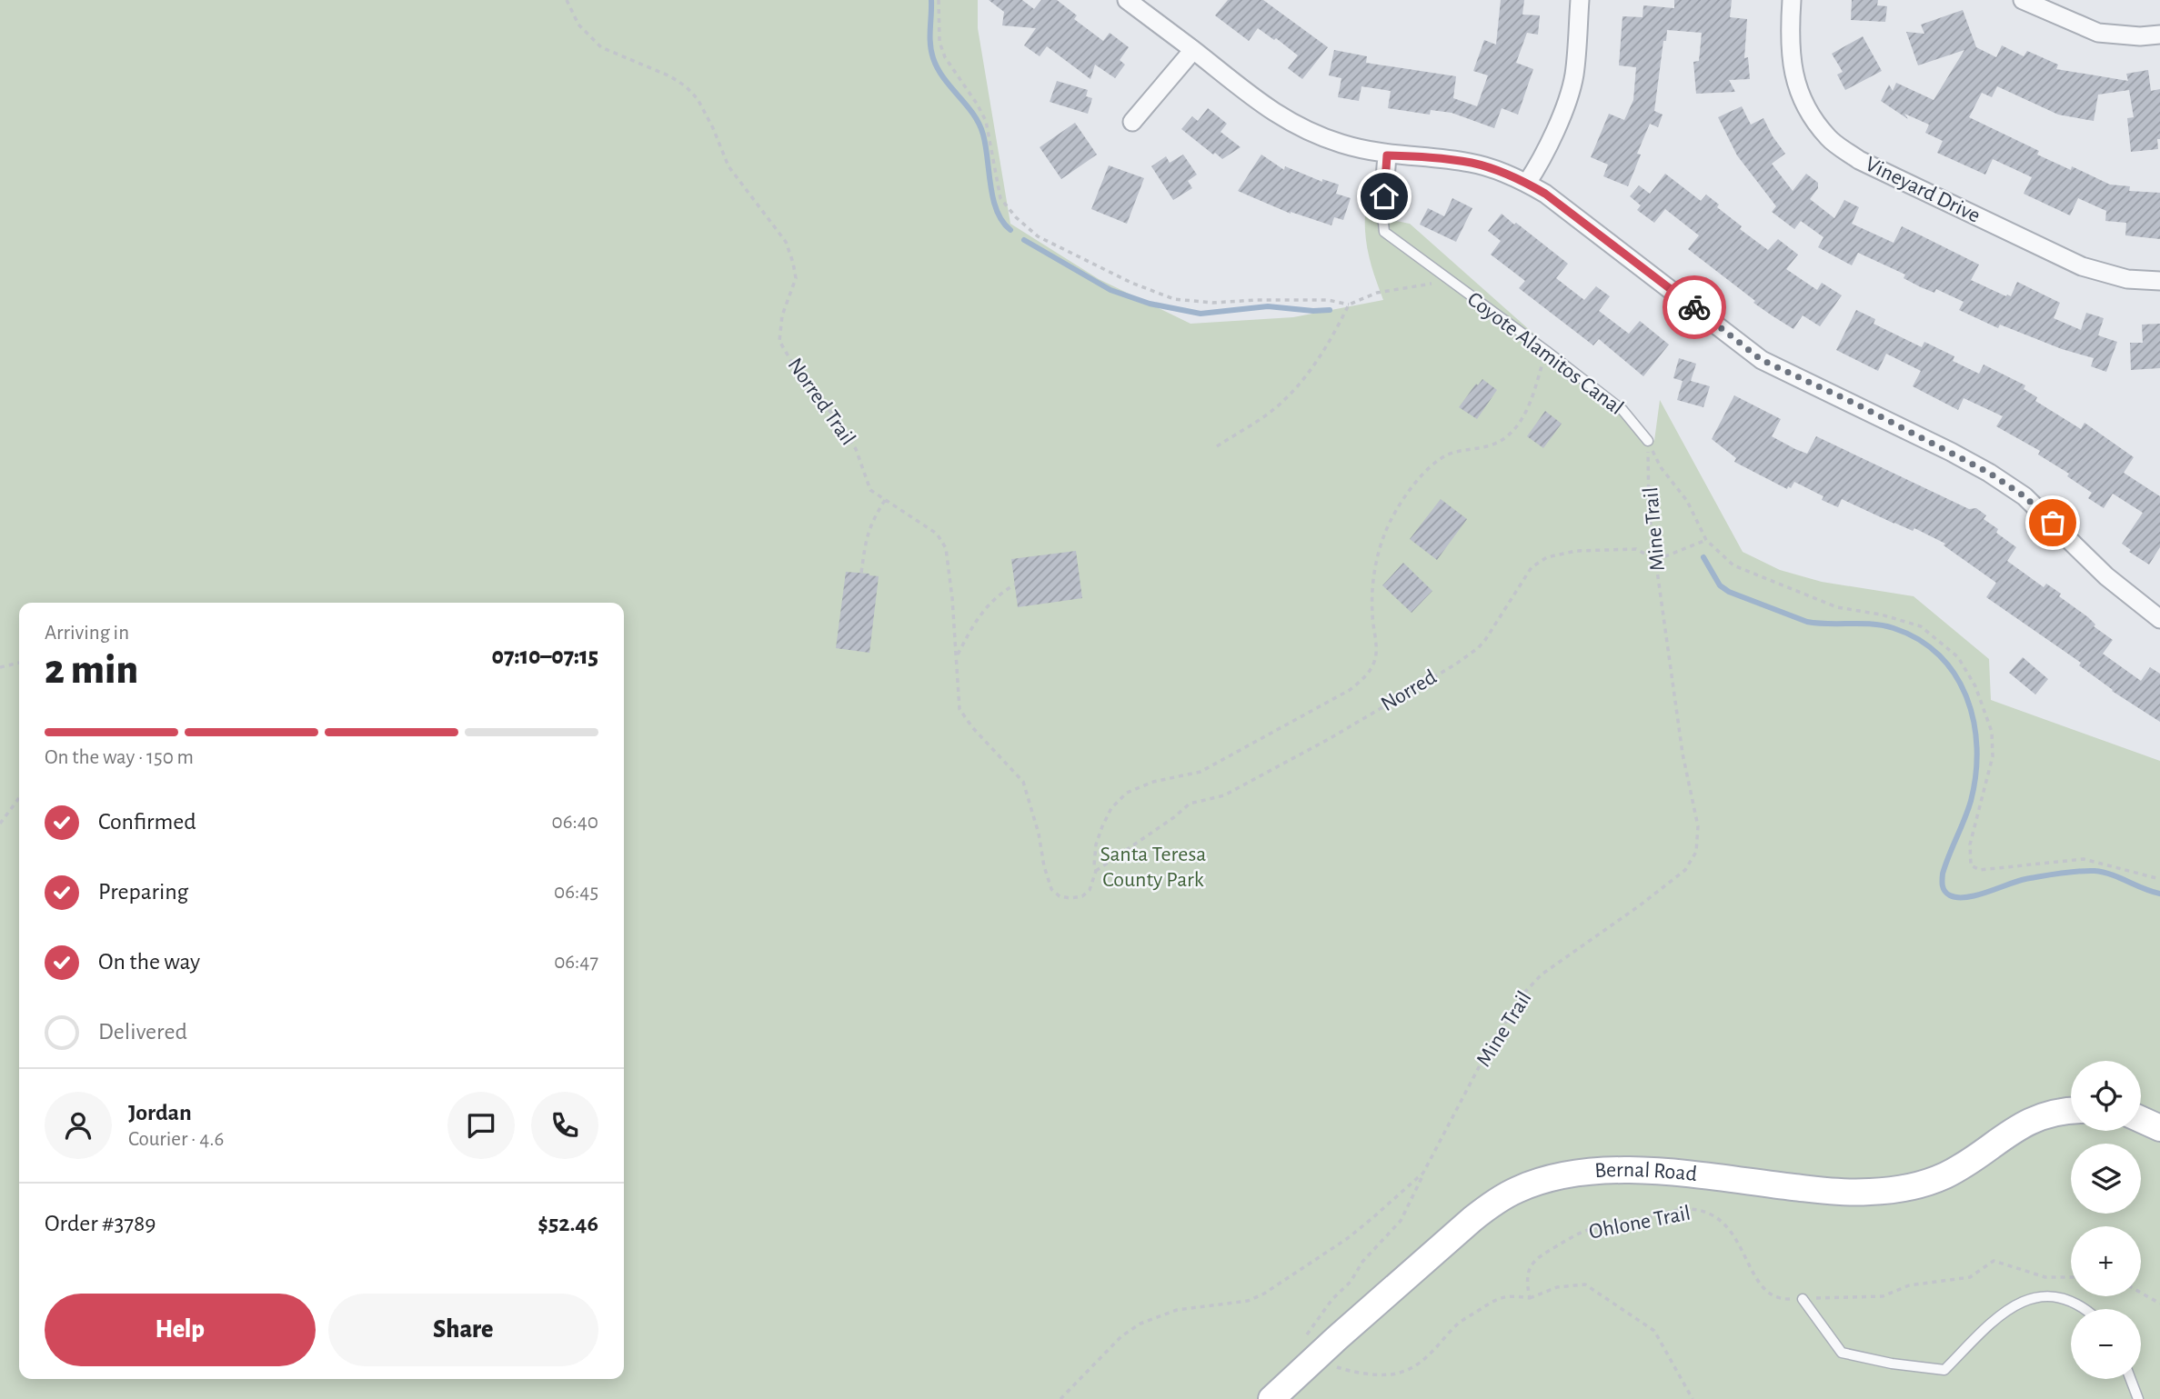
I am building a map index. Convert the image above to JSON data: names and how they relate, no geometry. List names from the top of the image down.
{
  "streets": {
    "street": ["Vineyard Drive", "Bernal Road"],
    "lane": ["Coyote Alamitos Canal"],
    "path": [
      "Norred Trail",
      "Mine Trail",
      "Norred",
      "Ohlone Trail"
    ]
  },
  "crossings": [
    ["Coyote Alamitos Canal", "Mine Trail"],
    ["Norred Trail", "Norred"],
    ["Mine Trail", "Norred"]
  ],
  "parks": ["Santa Teresa County Park"],
  "page": {
    "heading": ["2 min", "Arriving in", "07:10–07:15"],
    "panel": [
      "Jordan",
      "Courier · 4.6",
      "Order #3789",
      "$52.46"
    ],
    "bar": "On the way · 150 m",
    "list": [
      ["Confirmed", "06:40"],
      ["Preparing", "06:45"],
      ["On the way", "06:47"],
      "Delivered"
    ],
    "map_buttons": ["+", "−"],
    "buttons": ["Help", "Share"]
  }
}
